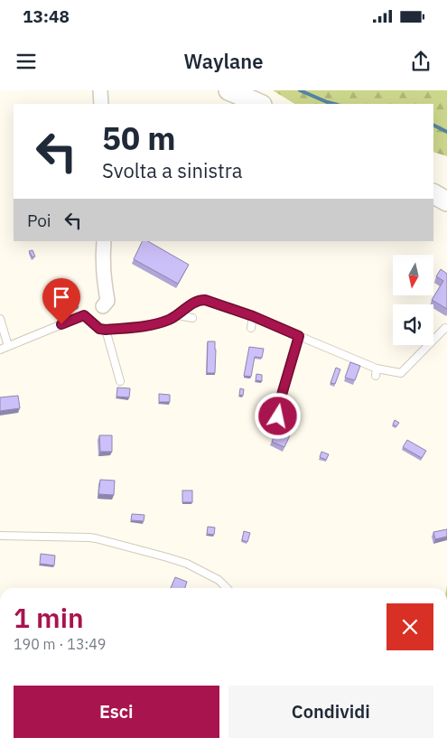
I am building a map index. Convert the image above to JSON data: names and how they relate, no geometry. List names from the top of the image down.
{
  "north": "bottom",
  "page": {
    "status": "13:48",
    "header": "Waylane",
    "turn": ["50 m", "Svolta a sinistra"],
    "then": "Poi",
    "heading": ["1 min", "190 m · 13:49"],
    "buttons": ["Esci", "Condividi"]
  }
}
